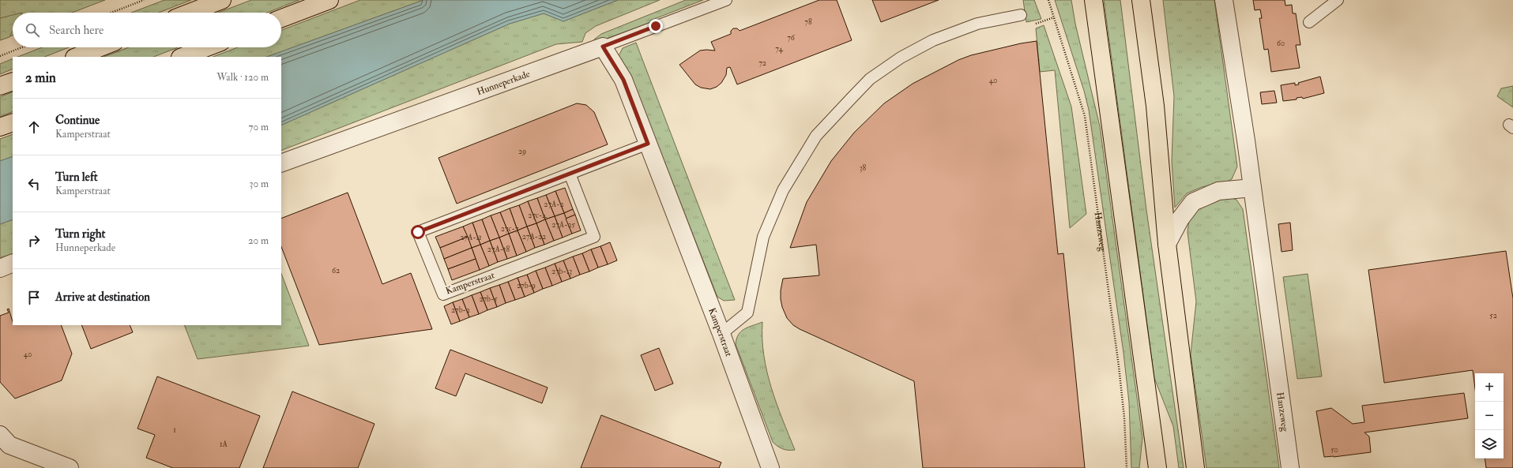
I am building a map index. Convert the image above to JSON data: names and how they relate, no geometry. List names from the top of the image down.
{
  "streets": {
    "street": ["Hunneperkade", "Hanzeweg", "Kamperstraat"]
  },
  "crossings": [
    ["Hunneperkade", "Kamperstraat"]
  ],
  "house_numbers": [
    "78",
    "76",
    "60",
    "74",
    "72",
    "40",
    "29",
    "38",
    "27A-2",
    "27c-4",
    "27A-25",
    "27c-7",
    "27A-22",
    "27A-11",
    "27A-18",
    "62",
    "27b-13",
    "27b-9",
    "27b-5",
    "27b-2",
    "52",
    "40",
    "1",
    "1A",
    "50"
  ],
  "page": {
    "search": "Search here",
    "heading": ["2 min", "Walk · 120 m"],
    "list": [
      ["Continue", "Kamperstraat", "70 m"],
      ["Turn left", "Kamperstraat", "30 m"],
      ["Turn right", "Hunneperkade", "20 m"],
      "Arrive at destination"
    ],
    "map_buttons": ["+", "−"]
  }
}
